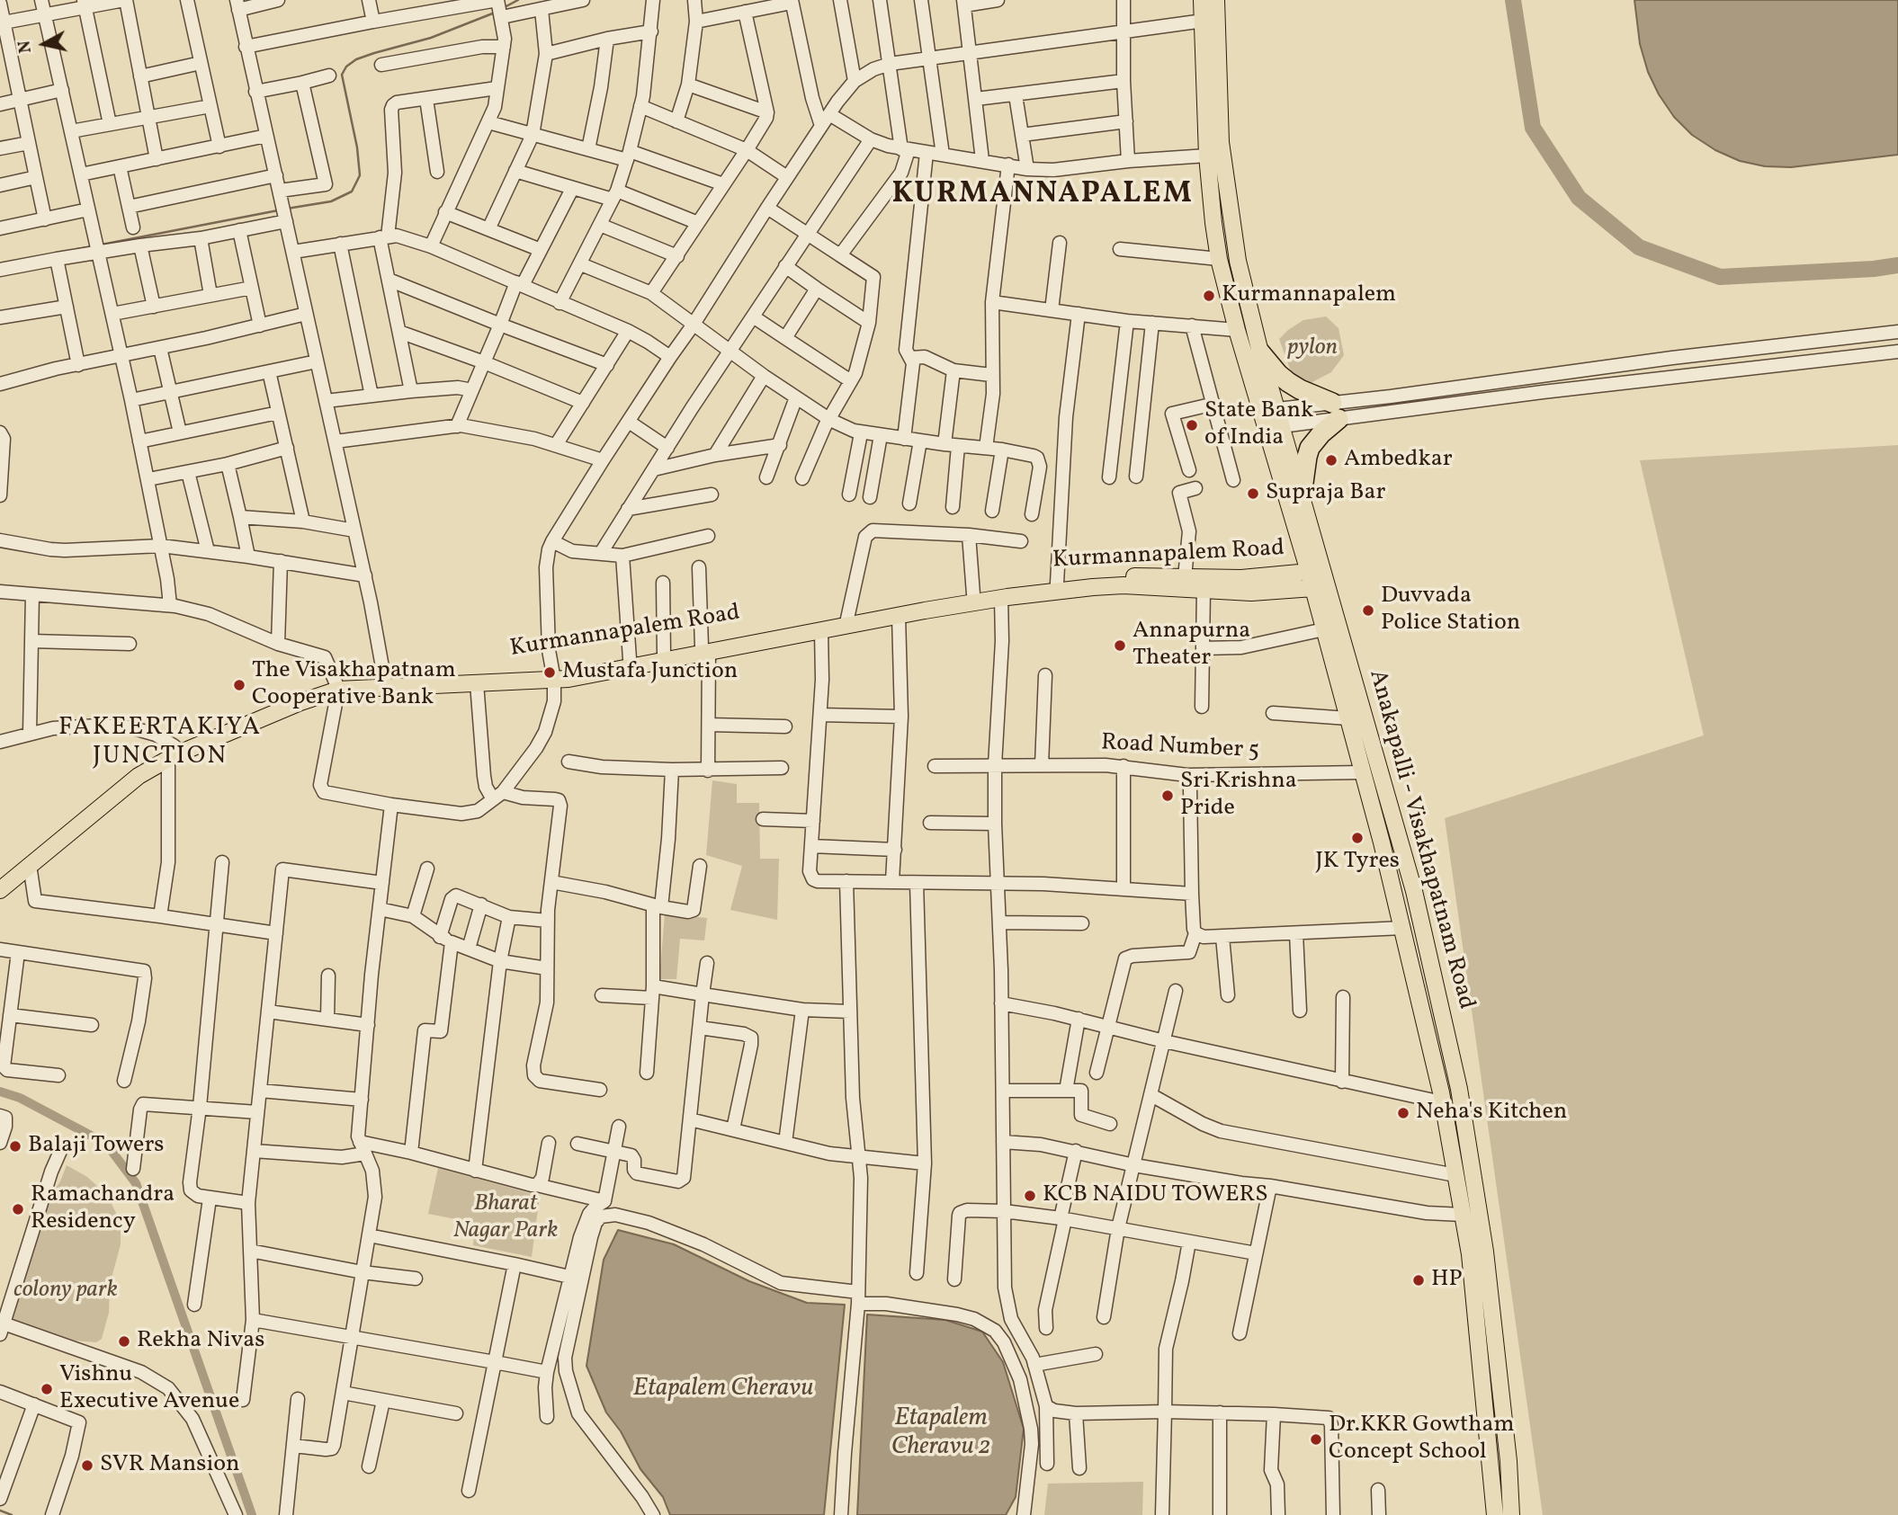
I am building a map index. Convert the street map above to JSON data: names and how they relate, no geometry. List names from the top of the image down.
{
  "streets": {
    "main road": ["Kurmannapalem Road", "Anakapalli - Visakhapatnam Road"],
    "street": ["Road Number 5"]
  },
  "crossings": [
    ["Kurmannapalem Road", "Anakapalli - Visakhapatnam Road"],
    ["Road Number 5", "Anakapalli - Visakhapatnam Road"]
  ],
  "districts": ["KURMANNAPALEM", "FAKEERTAKIYA JUNCTION"],
  "water": ["Etapalem Cheravu", "Etapalem Cheravu 2"],
  "parks": ["pylon", "Bharat Nagar Park", "colony park"],
  "places": [
    "Kurmannapalem",
    "State Bank of India",
    "Ambedkar",
    "Supraja Bar",
    "Duvvada Police Station",
    "Annapurna Theater",
    "Mustafa Junction",
    "The Visakhapatnam Cooperative Bank",
    "Sri Krishna Pride",
    "JK Tyres",
    "Neha's Kitchen",
    "Balaji Towers",
    "KCB NAIDU TOWERS",
    "Ramachandra Residency",
    "HP",
    "Rekha Nivas",
    "Vishnu Executive Avenue",
    "Dr.KKR Gowtham Concept School",
    "SVR Mansion"
  ],
  "north": "left"
}
